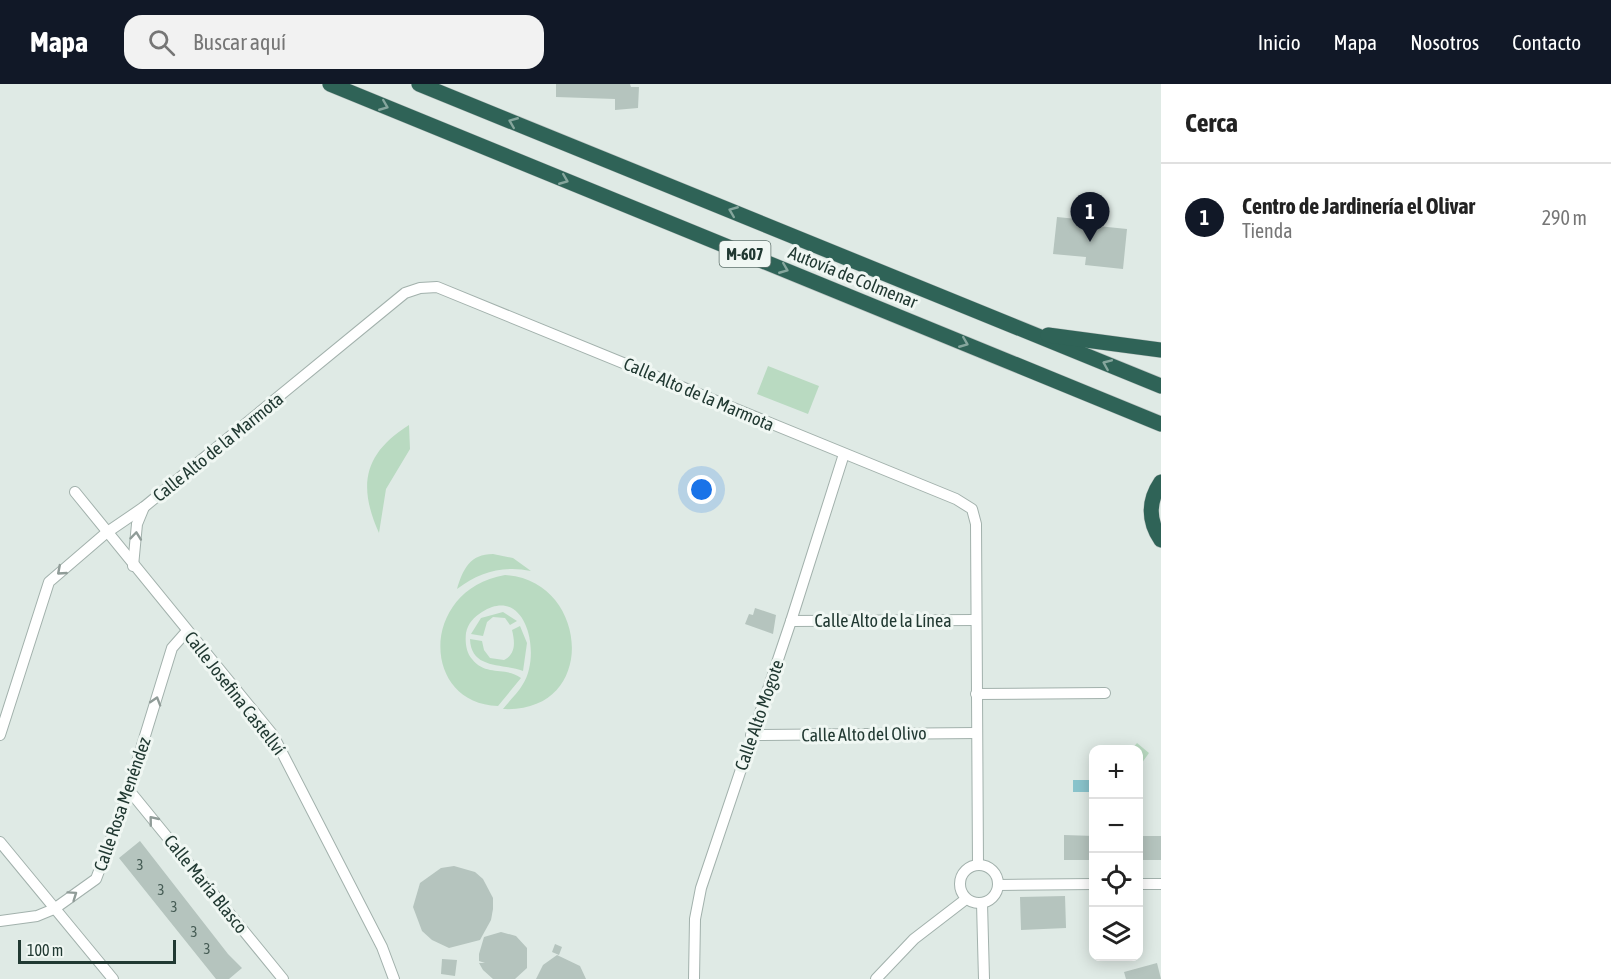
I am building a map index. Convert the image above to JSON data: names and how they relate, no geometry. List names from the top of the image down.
{
  "streets": {
    "highway": ["M-607", "Autovía de Colmenar"],
    "street": [
      "Calle Alto de la Marmota",
      "Calle Alto de la Línea",
      "Calle Josefina Castellví",
      "Calle Alto Mogote",
      "Calle Alto del Olivo",
      "Calle Rosa Menéndez",
      "Calle María Blasco"
    ]
  },
  "crossings": [
    ["Calle Alto de la Marmota", "Calle Alto de la Línea"],
    ["Calle Alto de la Marmota", "Calle Josefina Castellví"],
    ["Calle Alto de la Marmota", "Calle Alto Mogote"],
    ["Calle Alto de la Marmota", "Calle Alto del Olivo"],
    ["Calle Alto de la Línea", "Calle Alto Mogote"],
    ["Calle Josefina Castellví", "Calle Rosa Menéndez"],
    ["Calle Alto Mogote", "Calle Alto del Olivo"],
    ["Calle Rosa Menéndez", "Calle María Blasco"]
  ],
  "one_way": ["Calle Rosa Menéndez", "Calle María Blasco"],
  "house_numbers": [
    "3",
    "3",
    "3",
    "3",
    "3"
  ],
  "scale_bar": "100 m",
  "page": {
    "header": "Mapa",
    "search": "Buscar aquí",
    "nav": [
      "Inicio",
      "Mapa",
      "Nosotros",
      "Contacto"
    ],
    "heading": "Cerca",
    "list": [
      {
        "mark": "1",
        "name": "Centro de Jardinería el Olivar",
        "note": "Tienda",
        "value": "290 m"
      }
    ],
    "pins": "1",
    "map_buttons": ["+", "−"],
    "scale": "100 m"
  }
}
